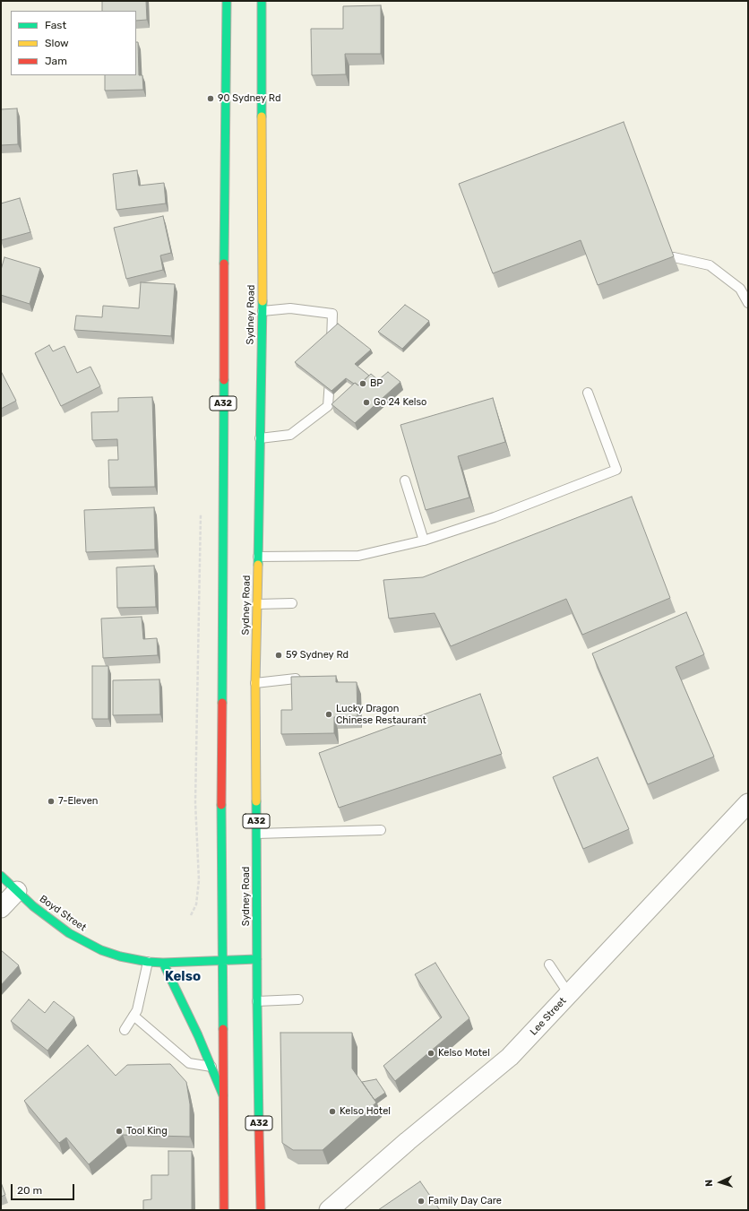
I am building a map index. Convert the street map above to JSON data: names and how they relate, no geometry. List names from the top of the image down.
{
  "streets": {
    "main road": ["Sydney Road", "A32", "Boyd Street"],
    "street": ["Lee Street"]
  },
  "crossings": [
    ["Sydney Road", "Boyd Street"],
    ["A32", "Boyd Street"]
  ],
  "districts": ["Kelso"],
  "places": [
    "90 Sydney Rd",
    "BP",
    "Go 24 Kelso",
    "59 Sydney Rd",
    "Lucky Dragon Chinese Restaurant",
    "7-Eleven",
    "Kelso Motel",
    "Kelso Hotel",
    "Tool King",
    "Family Day Care"
  ],
  "legend": ["Fast", "Slow", "Jam"],
  "scale_bar": "20 m",
  "north": "left"
}
